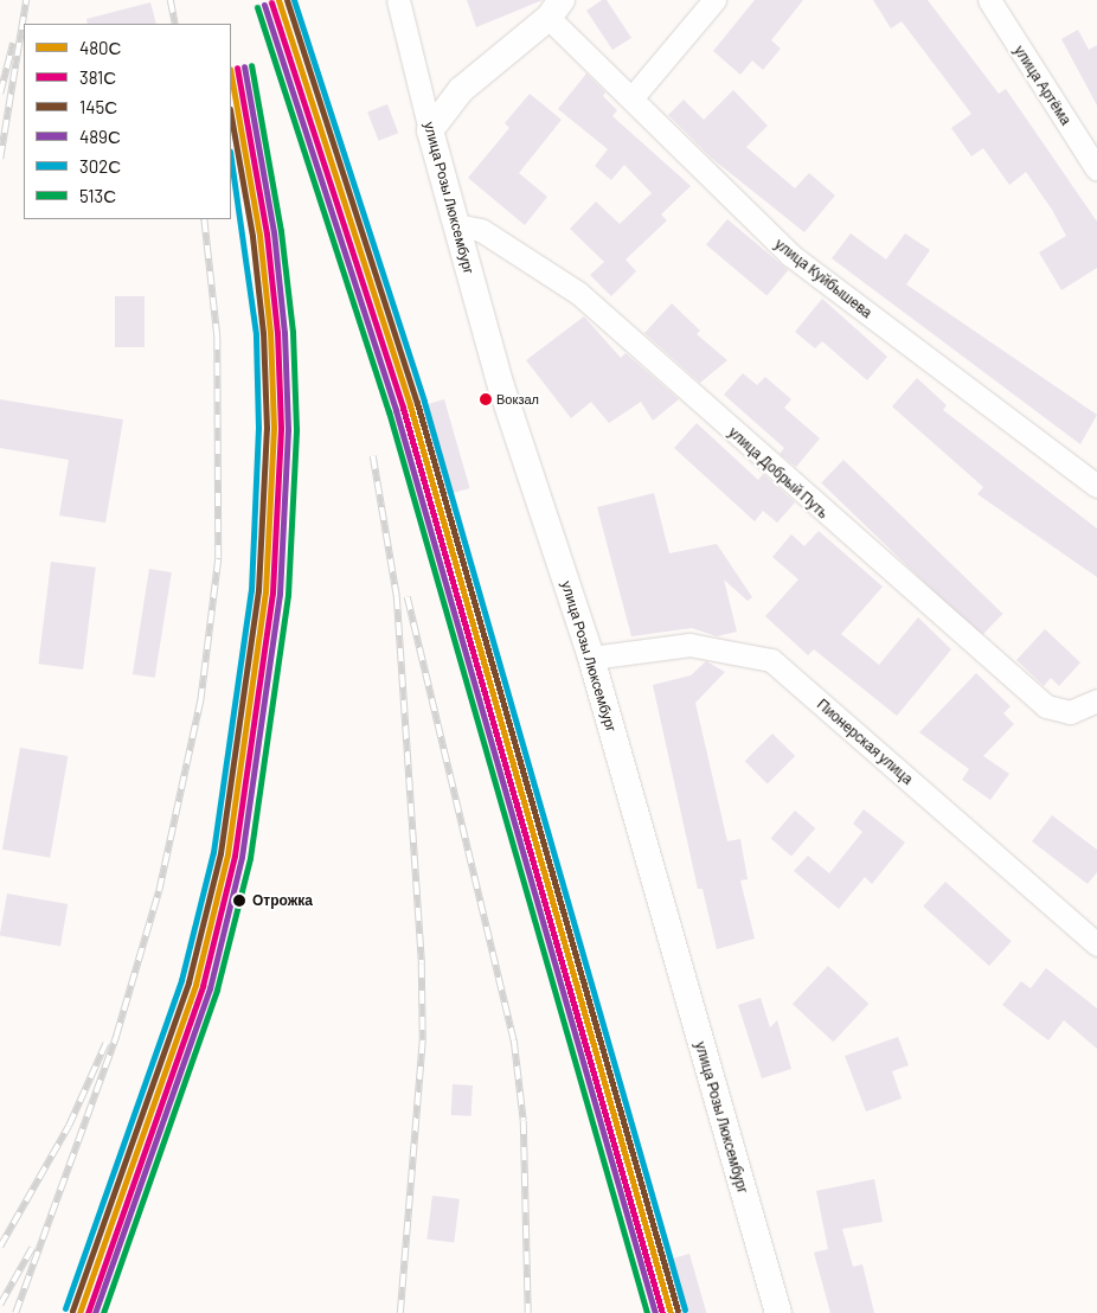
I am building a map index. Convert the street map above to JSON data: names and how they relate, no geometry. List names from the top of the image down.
{
  "streets": {
    "street": [
      "улица Артёма",
      "улица Розы Люксембург",
      "улица Куйбышева",
      "улица Добрый Путь",
      "Пионерская улица"
    ]
  },
  "crossings": [
    ["улица Розы Люксембург", "улица Добрый Путь"],
    ["улица Розы Люксембург", "Пионерская улица"]
  ],
  "places": ["Вокзал", "Отрожка"],
  "lines": [
    "transit line 480С",
    "transit line 145С",
    "transit line 302С",
    "transit line 381С",
    "transit line 489С",
    "transit line 513С"
  ],
  "legend": [
    "480С",
    "381С",
    "145С",
    "489С",
    "302С",
    "513С"
  ]
}
